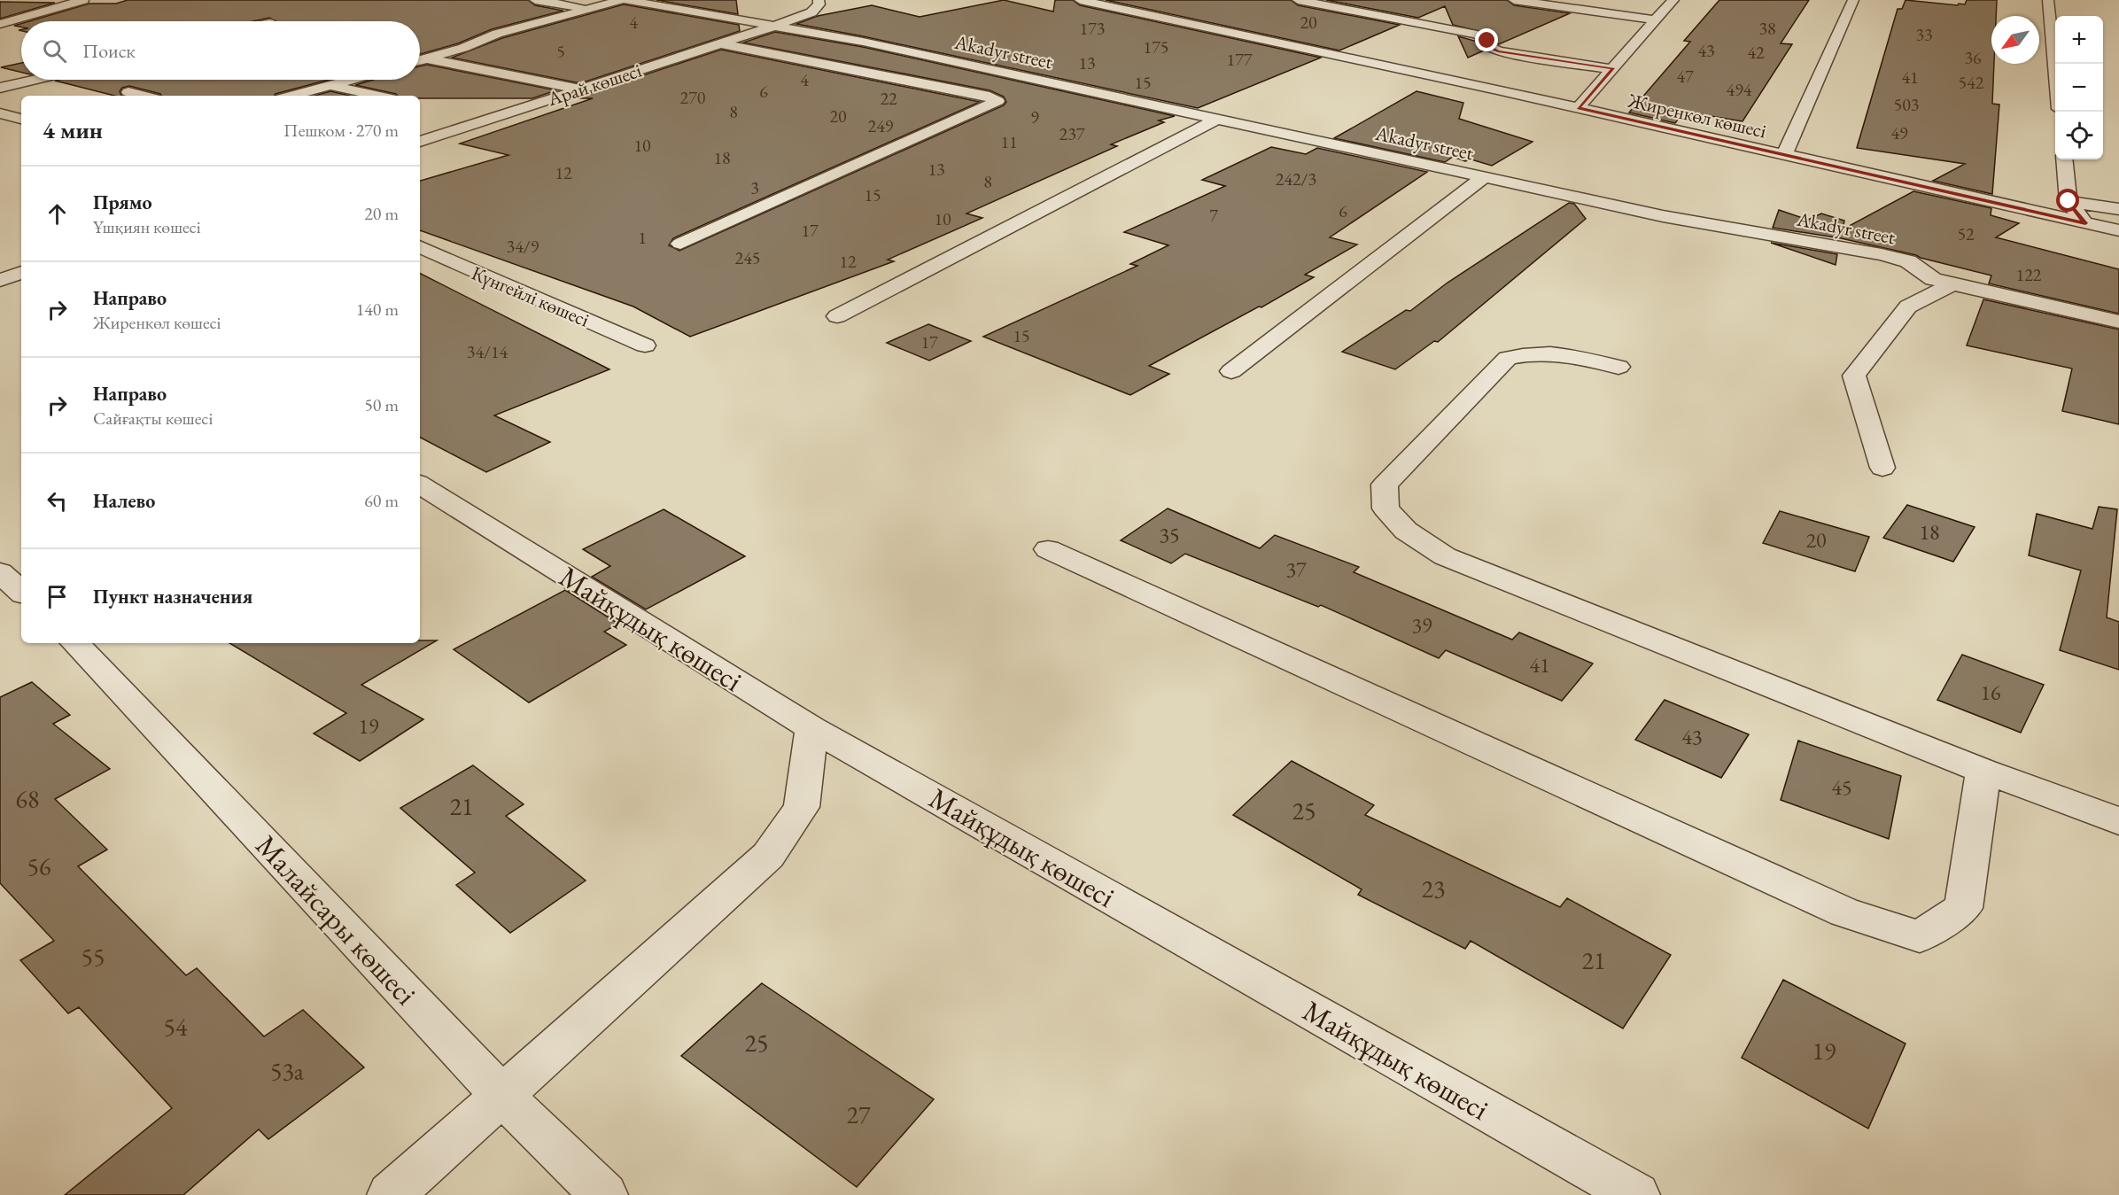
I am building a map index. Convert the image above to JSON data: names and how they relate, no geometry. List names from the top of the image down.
{
  "streets": {
    "street": [
      "Akadyr street",
      "Арай көшесі",
      "Жиренкөл көшесі",
      "Күнгейлі көшесі",
      "Майқұдық көшесі",
      "Малайсары көшесі"
    ]
  },
  "crossings": [
    ["Akadyr street", "Арай көшесі"]
  ],
  "house_numbers": [
    "4",
    "20",
    "173",
    "38",
    "33",
    "175",
    "43",
    "5",
    "42",
    "36",
    "177",
    "13",
    "47",
    "41",
    "4",
    "15",
    "542",
    "494",
    "6",
    "270",
    "22",
    "503",
    "8",
    "20",
    "9",
    "249",
    "49",
    "237",
    "11",
    "10",
    "18",
    "13",
    "12",
    "242/3",
    "8",
    "3",
    "15",
    "6",
    "7",
    "10",
    "17",
    "52",
    "1",
    "34/9",
    "245",
    "12",
    "122",
    "15",
    "17",
    "34/14",
    "18",
    "35",
    "20",
    "37",
    "39",
    "41",
    "16",
    "19",
    "43",
    "45",
    "68",
    "21",
    "25",
    "56",
    "23",
    "55",
    "21",
    "54",
    "25",
    "19",
    "53а",
    "27"
  ],
  "north": "bottom left",
  "page": {
    "map_buttons": ["+", "−"],
    "search": "Поиск",
    "heading": ["4 мин", "Пешком · 270 m"],
    "list": [
      ["Прямо", "Ұшқиян көшесі", "20 m"],
      ["Направо", "Жиренкөл көшесі", "140 m"],
      ["Направо", "Сайғақты көшесі", "50 m"],
      ["Налево", "60 m"],
      "Пункт назначения"
    ]
  }
}
